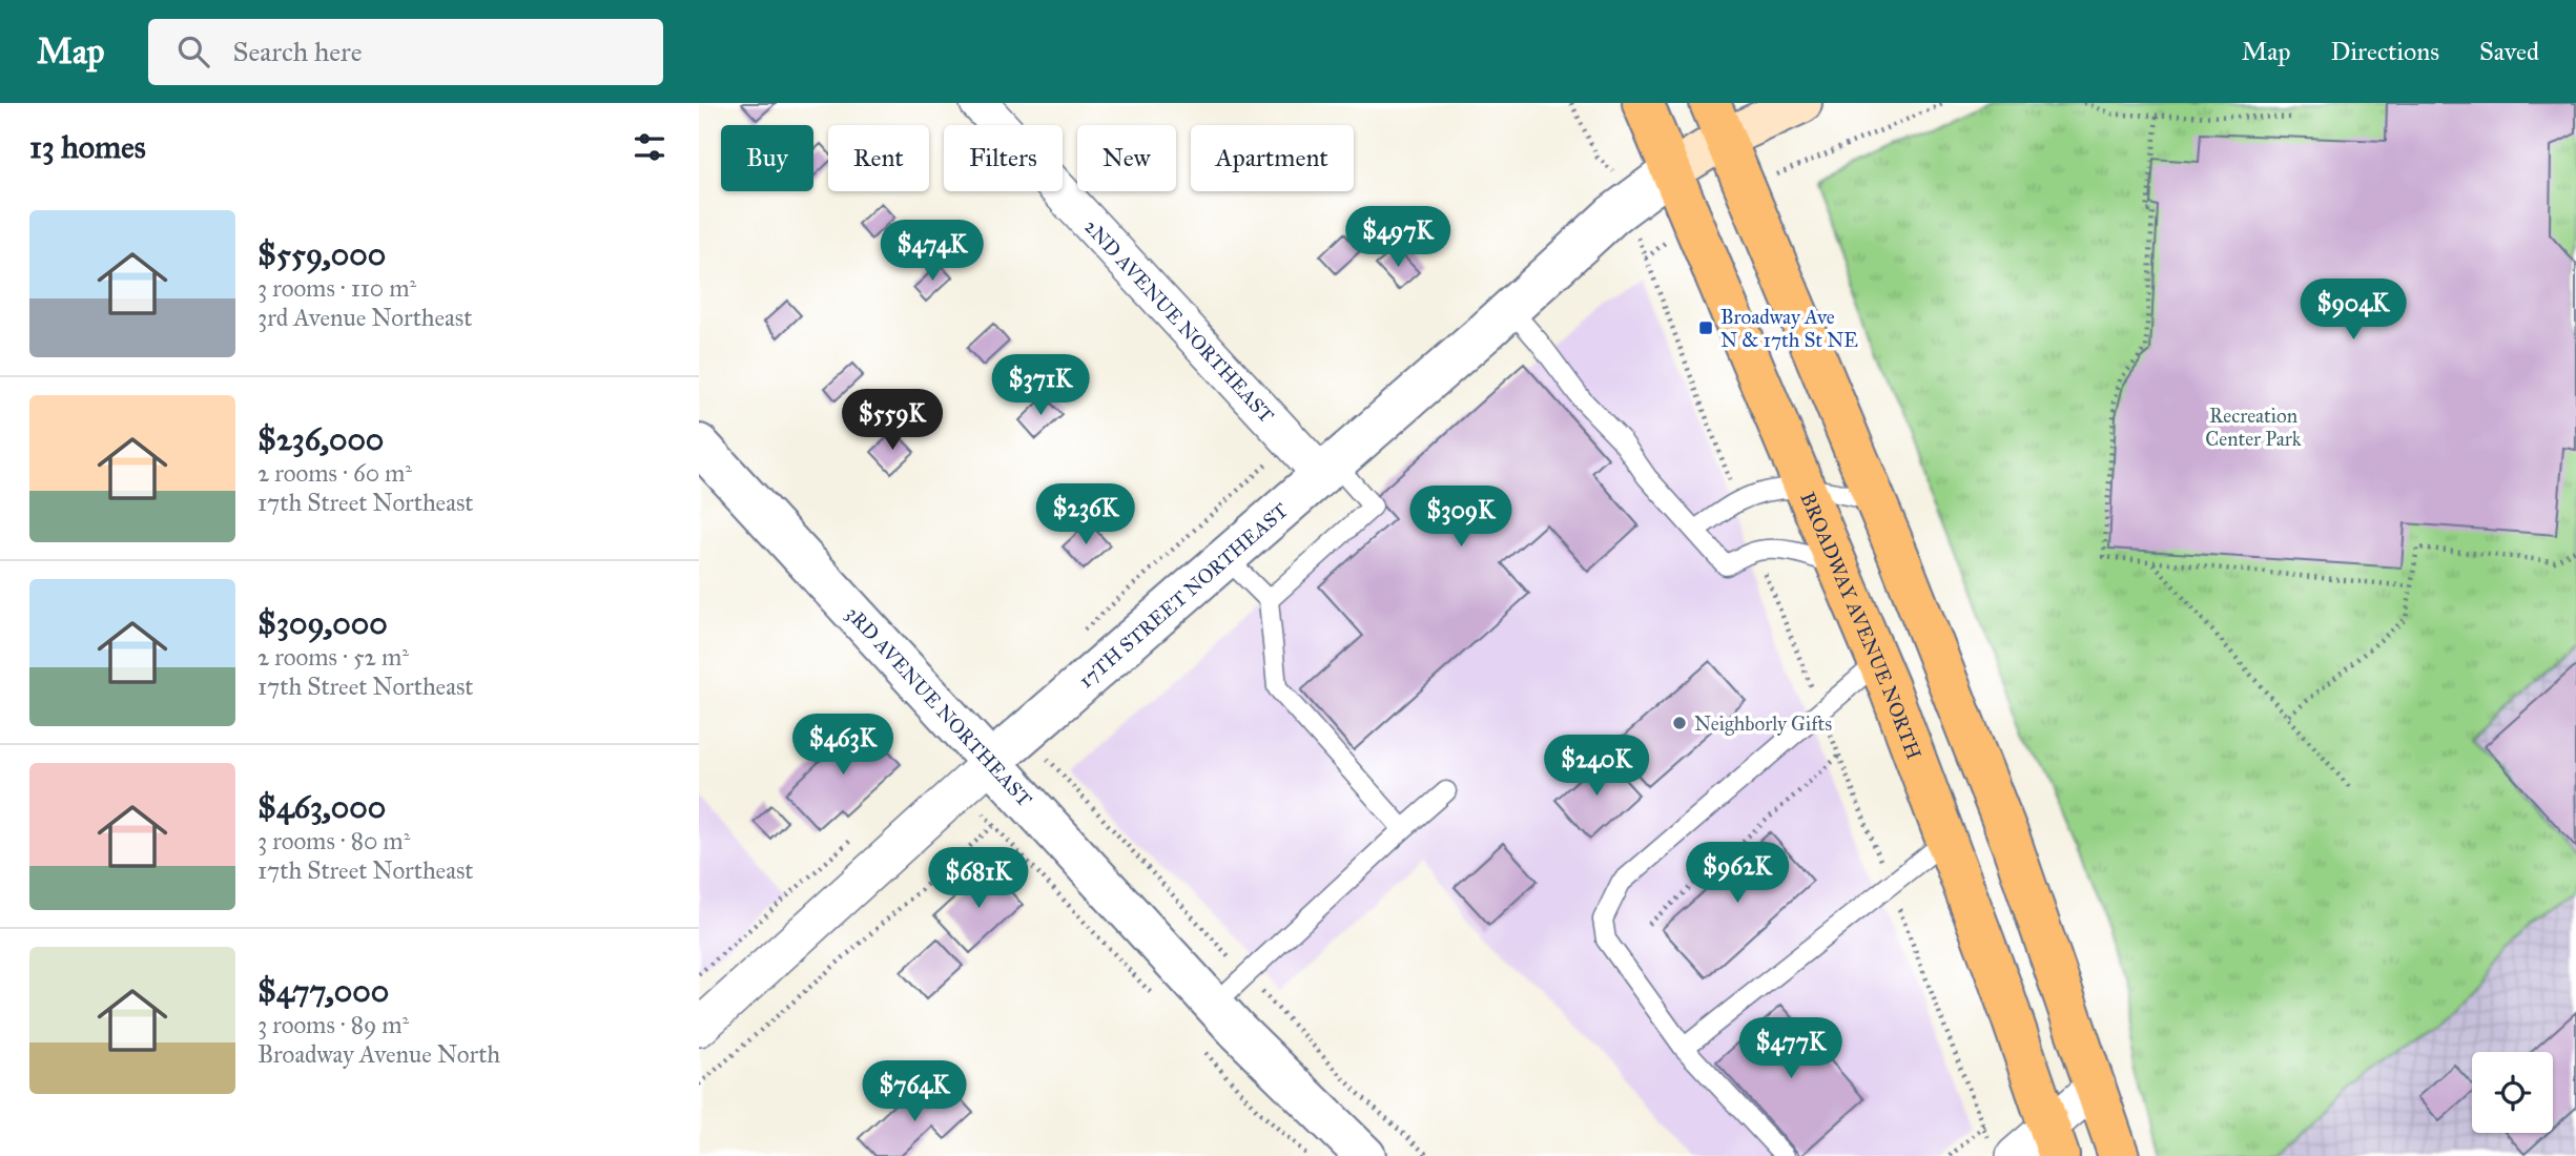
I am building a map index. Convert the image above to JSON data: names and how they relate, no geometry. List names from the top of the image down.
{
  "streets": {
    "main road": ["BROADWAY AVENUE NORTH"],
    "street": ["2ND AVENUE NORTHEAST", "17TH STREET NORTHEAST", "3RD AVENUE NORTHEAST"]
  },
  "crossings": [
    ["2ND AVENUE NORTHEAST", "17TH STREET NORTHEAST"],
    ["17TH STREET NORTHEAST", "BROADWAY AVENUE NORTH"],
    ["17TH STREET NORTHEAST", "3RD AVENUE NORTHEAST"]
  ],
  "parks": ["Recreation Center Park"],
  "places": {
    "transit": ["Broadway Ave N & 17th St NE"],
    "other": ["Neighborly Gifts"]
  },
  "page": {
    "header": "Map",
    "search": "Search here",
    "nav": ["Map", "Directions", "Saved"],
    "heading": "13 homes",
    "chip": [
      "Buy",
      "Rent",
      "Filters",
      "New",
      "Apartment"
    ],
    "list": [
      {
        "name": "$559,000",
        "note": "3 rooms · 110 m² · 3rd Avenue Northeast"
      },
      {
        "name": "$236,000",
        "note": "2 rooms · 60 m² · 17th Street Northeast"
      },
      {
        "name": "$309,000",
        "note": "2 rooms · 52 m² · 17th Street Northeast"
      },
      {
        "name": "$463,000",
        "note": "3 rooms · 80 m² · 17th Street Northeast"
      },
      {
        "name": "$477,000",
        "note": "3 rooms · 89 m² · Broadway Avenue North"
      }
    ],
    "price": [
      "$497K",
      "$474K",
      "$904K",
      "$371K",
      "$559K",
      "$236K",
      "$309K",
      "$463K",
      "$240K",
      "$962K",
      "$681K",
      "$477K",
      "$764K"
    ]
  }
}
